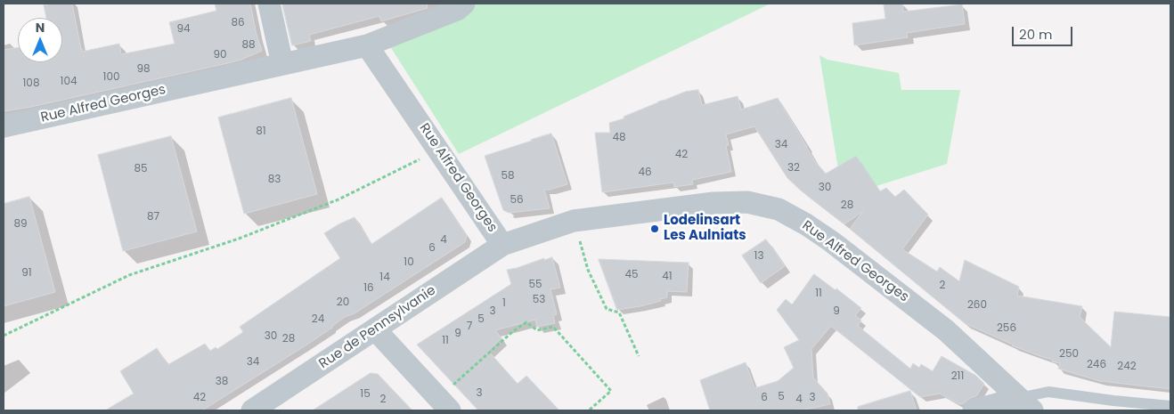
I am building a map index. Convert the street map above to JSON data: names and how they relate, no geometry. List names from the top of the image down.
{
  "streets": {
    "street": ["Rue Alfred Georges", "Rue de Pennsylvanie"]
  },
  "crossings": [
    ["Rue Alfred Georges", "Rue de Pennsylvanie"]
  ],
  "places": ["Lodelinsart Les Aulniats"],
  "house_numbers": [
    "86",
    "94",
    "88",
    "90",
    "98",
    "100",
    "104",
    "108",
    "81",
    "48",
    "34",
    "42",
    "32",
    "85",
    "46",
    "58",
    "83",
    "30",
    "56",
    "28",
    "87",
    "89",
    "4",
    "6",
    "13",
    "10",
    "91",
    "45",
    "41",
    "14",
    "55",
    "2",
    "16",
    "11",
    "53",
    "20",
    "1",
    "260",
    "3",
    "9",
    "24",
    "5",
    "7",
    "256",
    "9",
    "30",
    "28",
    "11",
    "250",
    "34",
    "246",
    "242",
    "211",
    "38",
    "3",
    "15",
    "5",
    "42",
    "6",
    "3",
    "2",
    "4"
  ],
  "scale_bar": "20 m",
  "north": "top"
}
